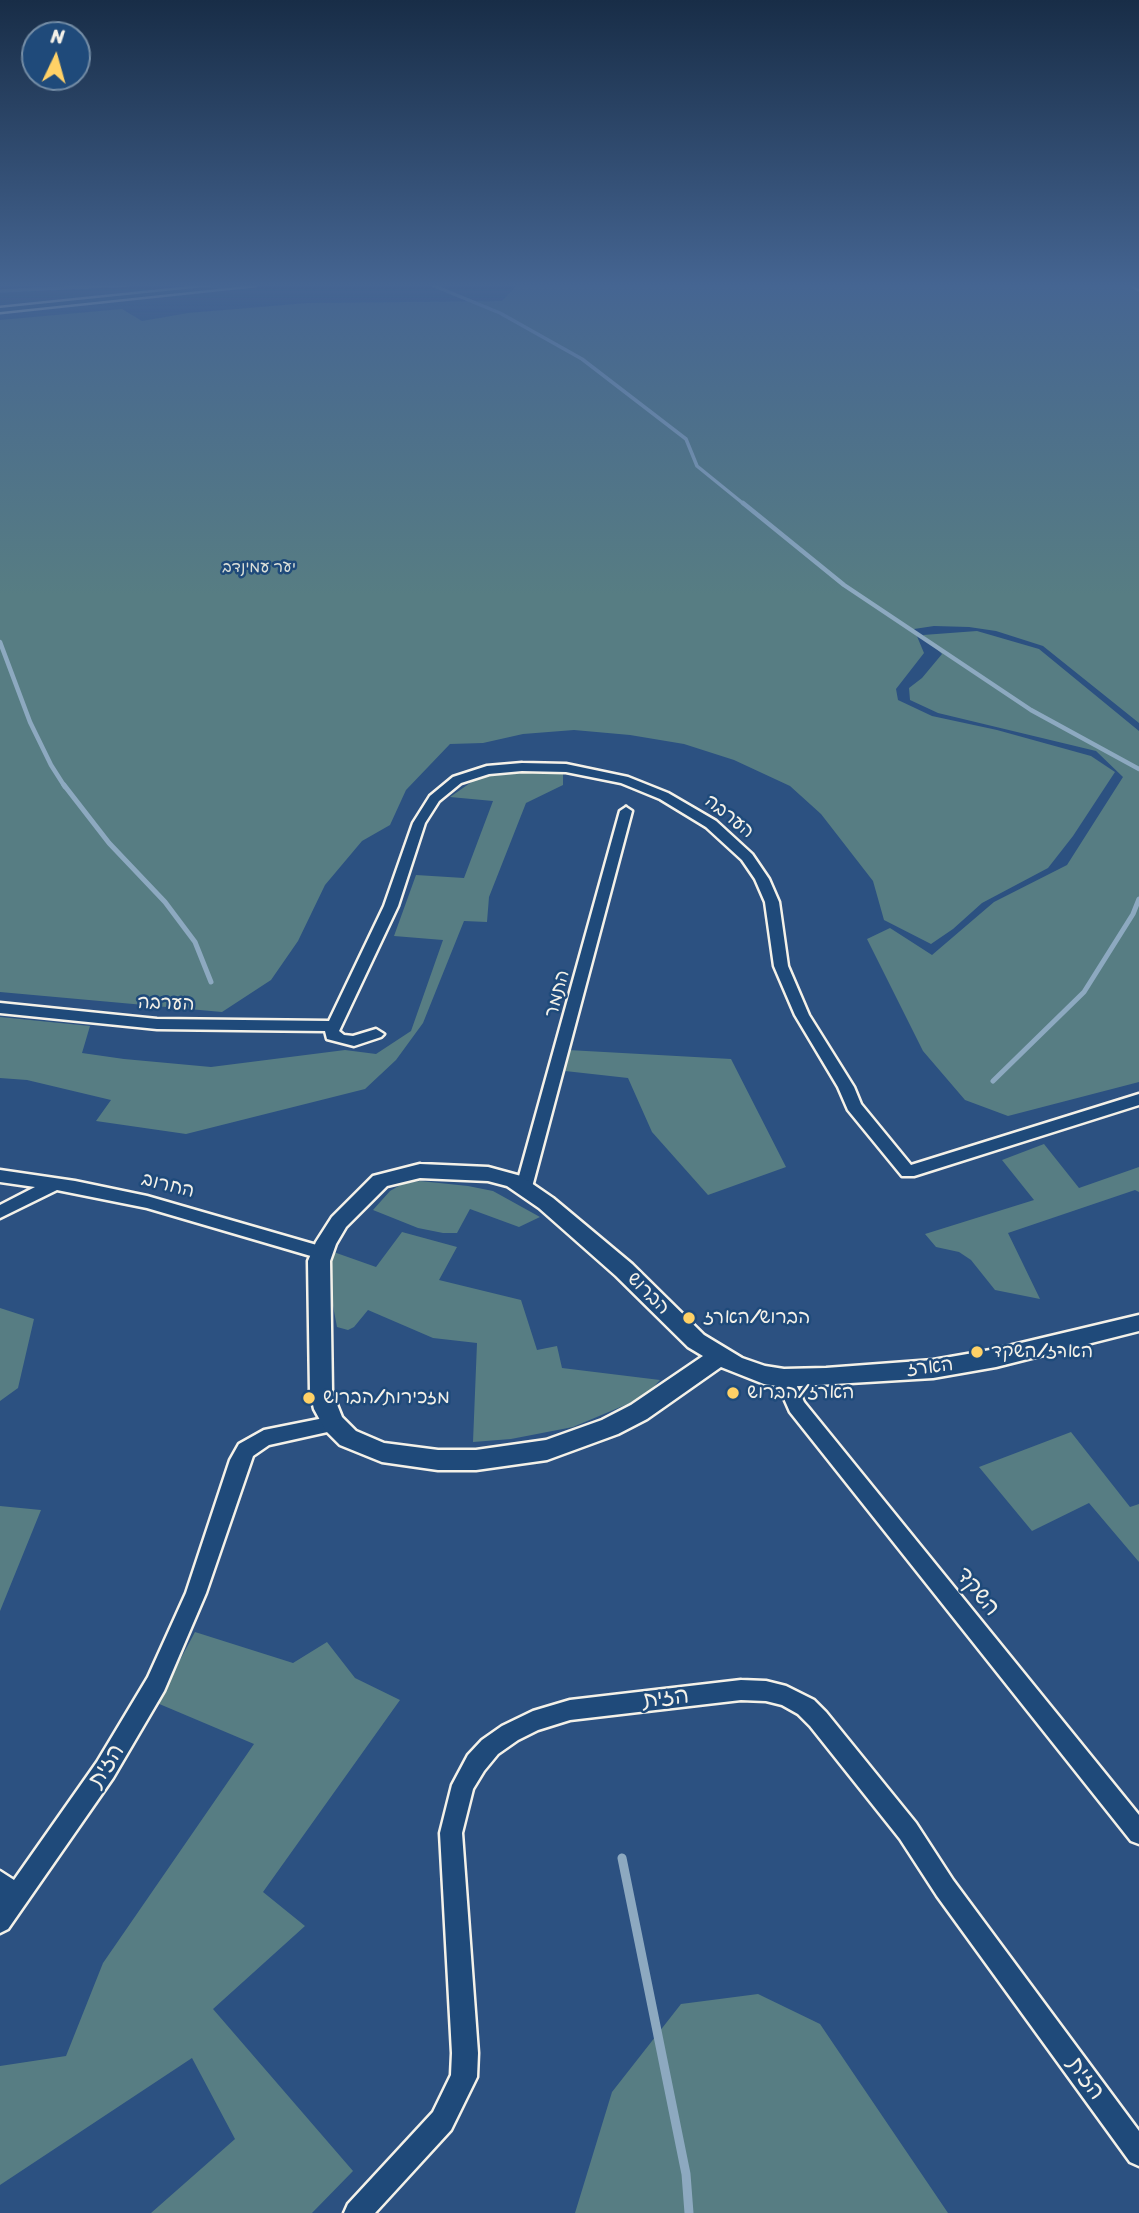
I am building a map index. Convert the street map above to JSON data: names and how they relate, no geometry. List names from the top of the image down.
{
  "streets": {
    "street": [
      "הערבה",
      "התמר",
      "החרוב",
      "הברוש",
      "הארז",
      "השקד",
      "הזית"
    ]
  },
  "crossings": [
    ["התמר", "הברוש"],
    ["החרוב", "הברוש"],
    ["הברוש", "הארז"],
    ["הברוש", "הזית"],
    ["הארז", "השקד"]
  ],
  "parks": ["יער עמינדב"],
  "places": [
    "הברוש/הארז",
    "הארז/השקד",
    "הארז/הברוש",
    "מזכירות/הברוש"
  ],
  "north": "top"
}
